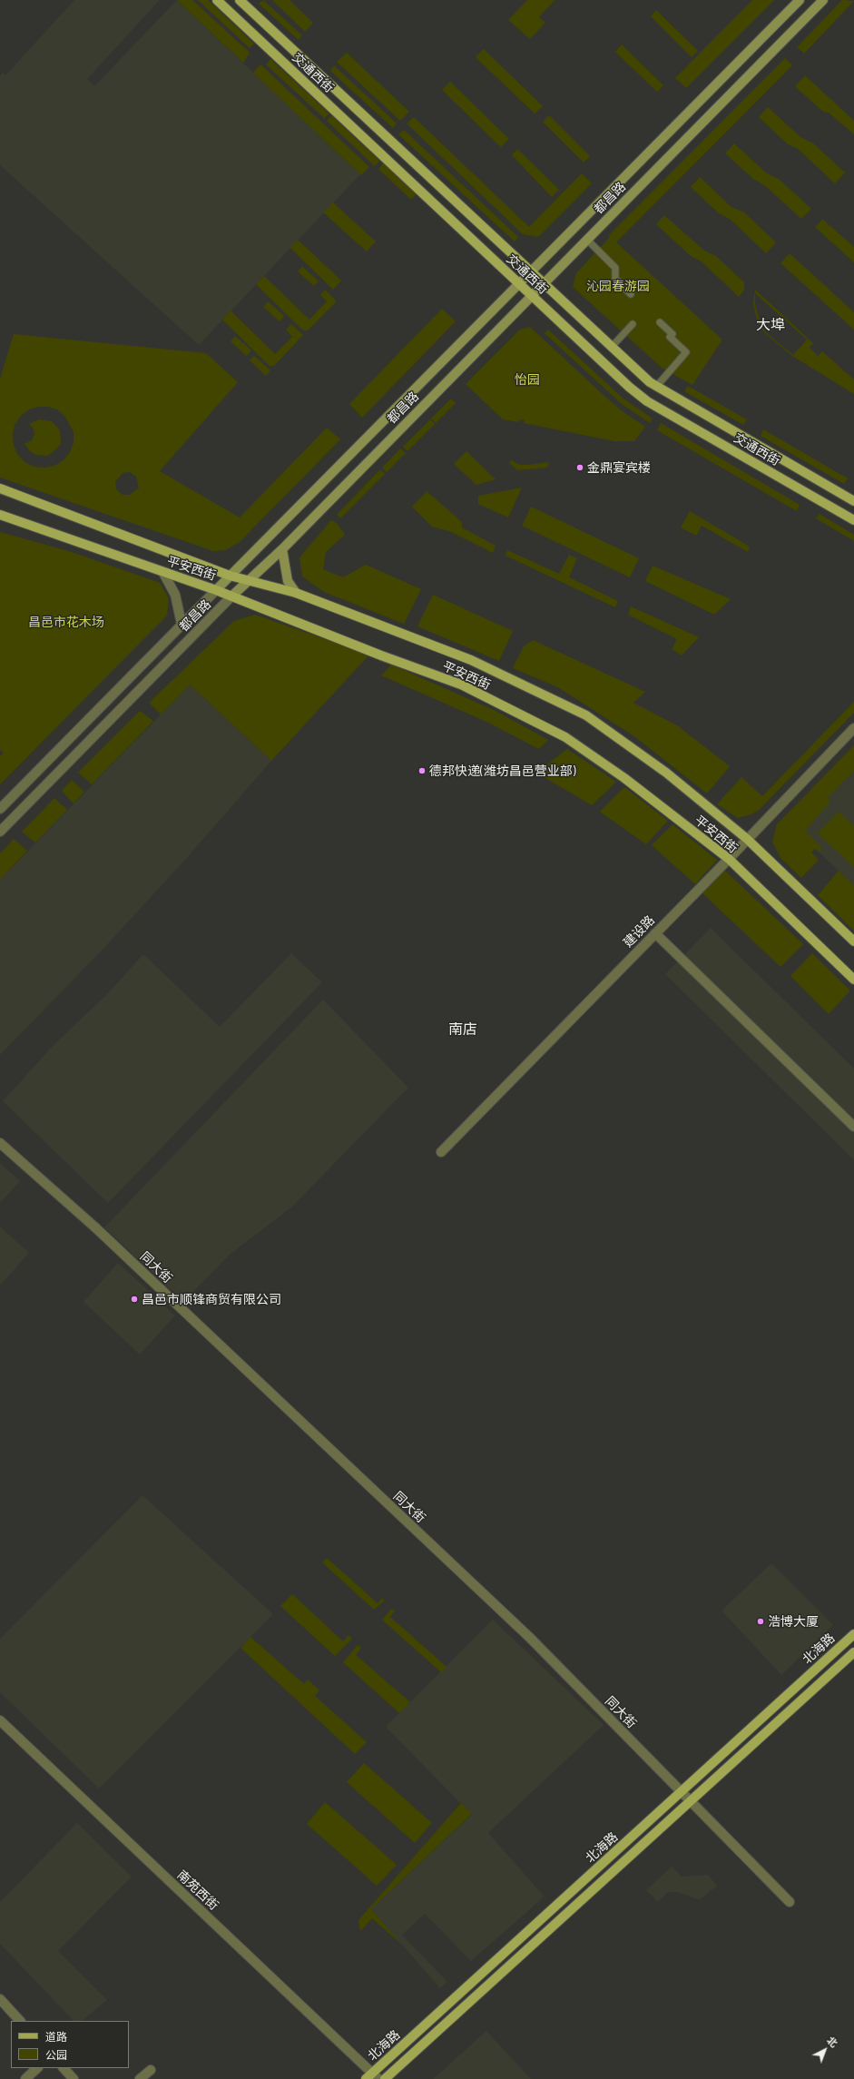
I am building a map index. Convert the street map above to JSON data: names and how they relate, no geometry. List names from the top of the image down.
{
  "streets": {
    "main road": [
      "交通西街",
      "都昌路",
      "平安西街",
      "北海路"
    ],
    "street": ["建设路", "同大街", "南苑西街"]
  },
  "crossings": [
    ["交通西街", "都昌路"],
    ["都昌路", "平安西街"],
    ["平安西街", "建设路"],
    ["同大街", "北海路"],
    ["北海路", "南苑西街"]
  ],
  "districts": ["大埠", "南店"],
  "parks": ["沁园春游园", "怡园", "昌邑市花木场"],
  "places": [
    "金鼎宴宾楼",
    "德邦快递(潍坊昌邑营业部)",
    "昌邑市顺锋商贸有限公司",
    "浩博大厦"
  ],
  "legend": ["道路", "公园"],
  "north": "top right"
}
